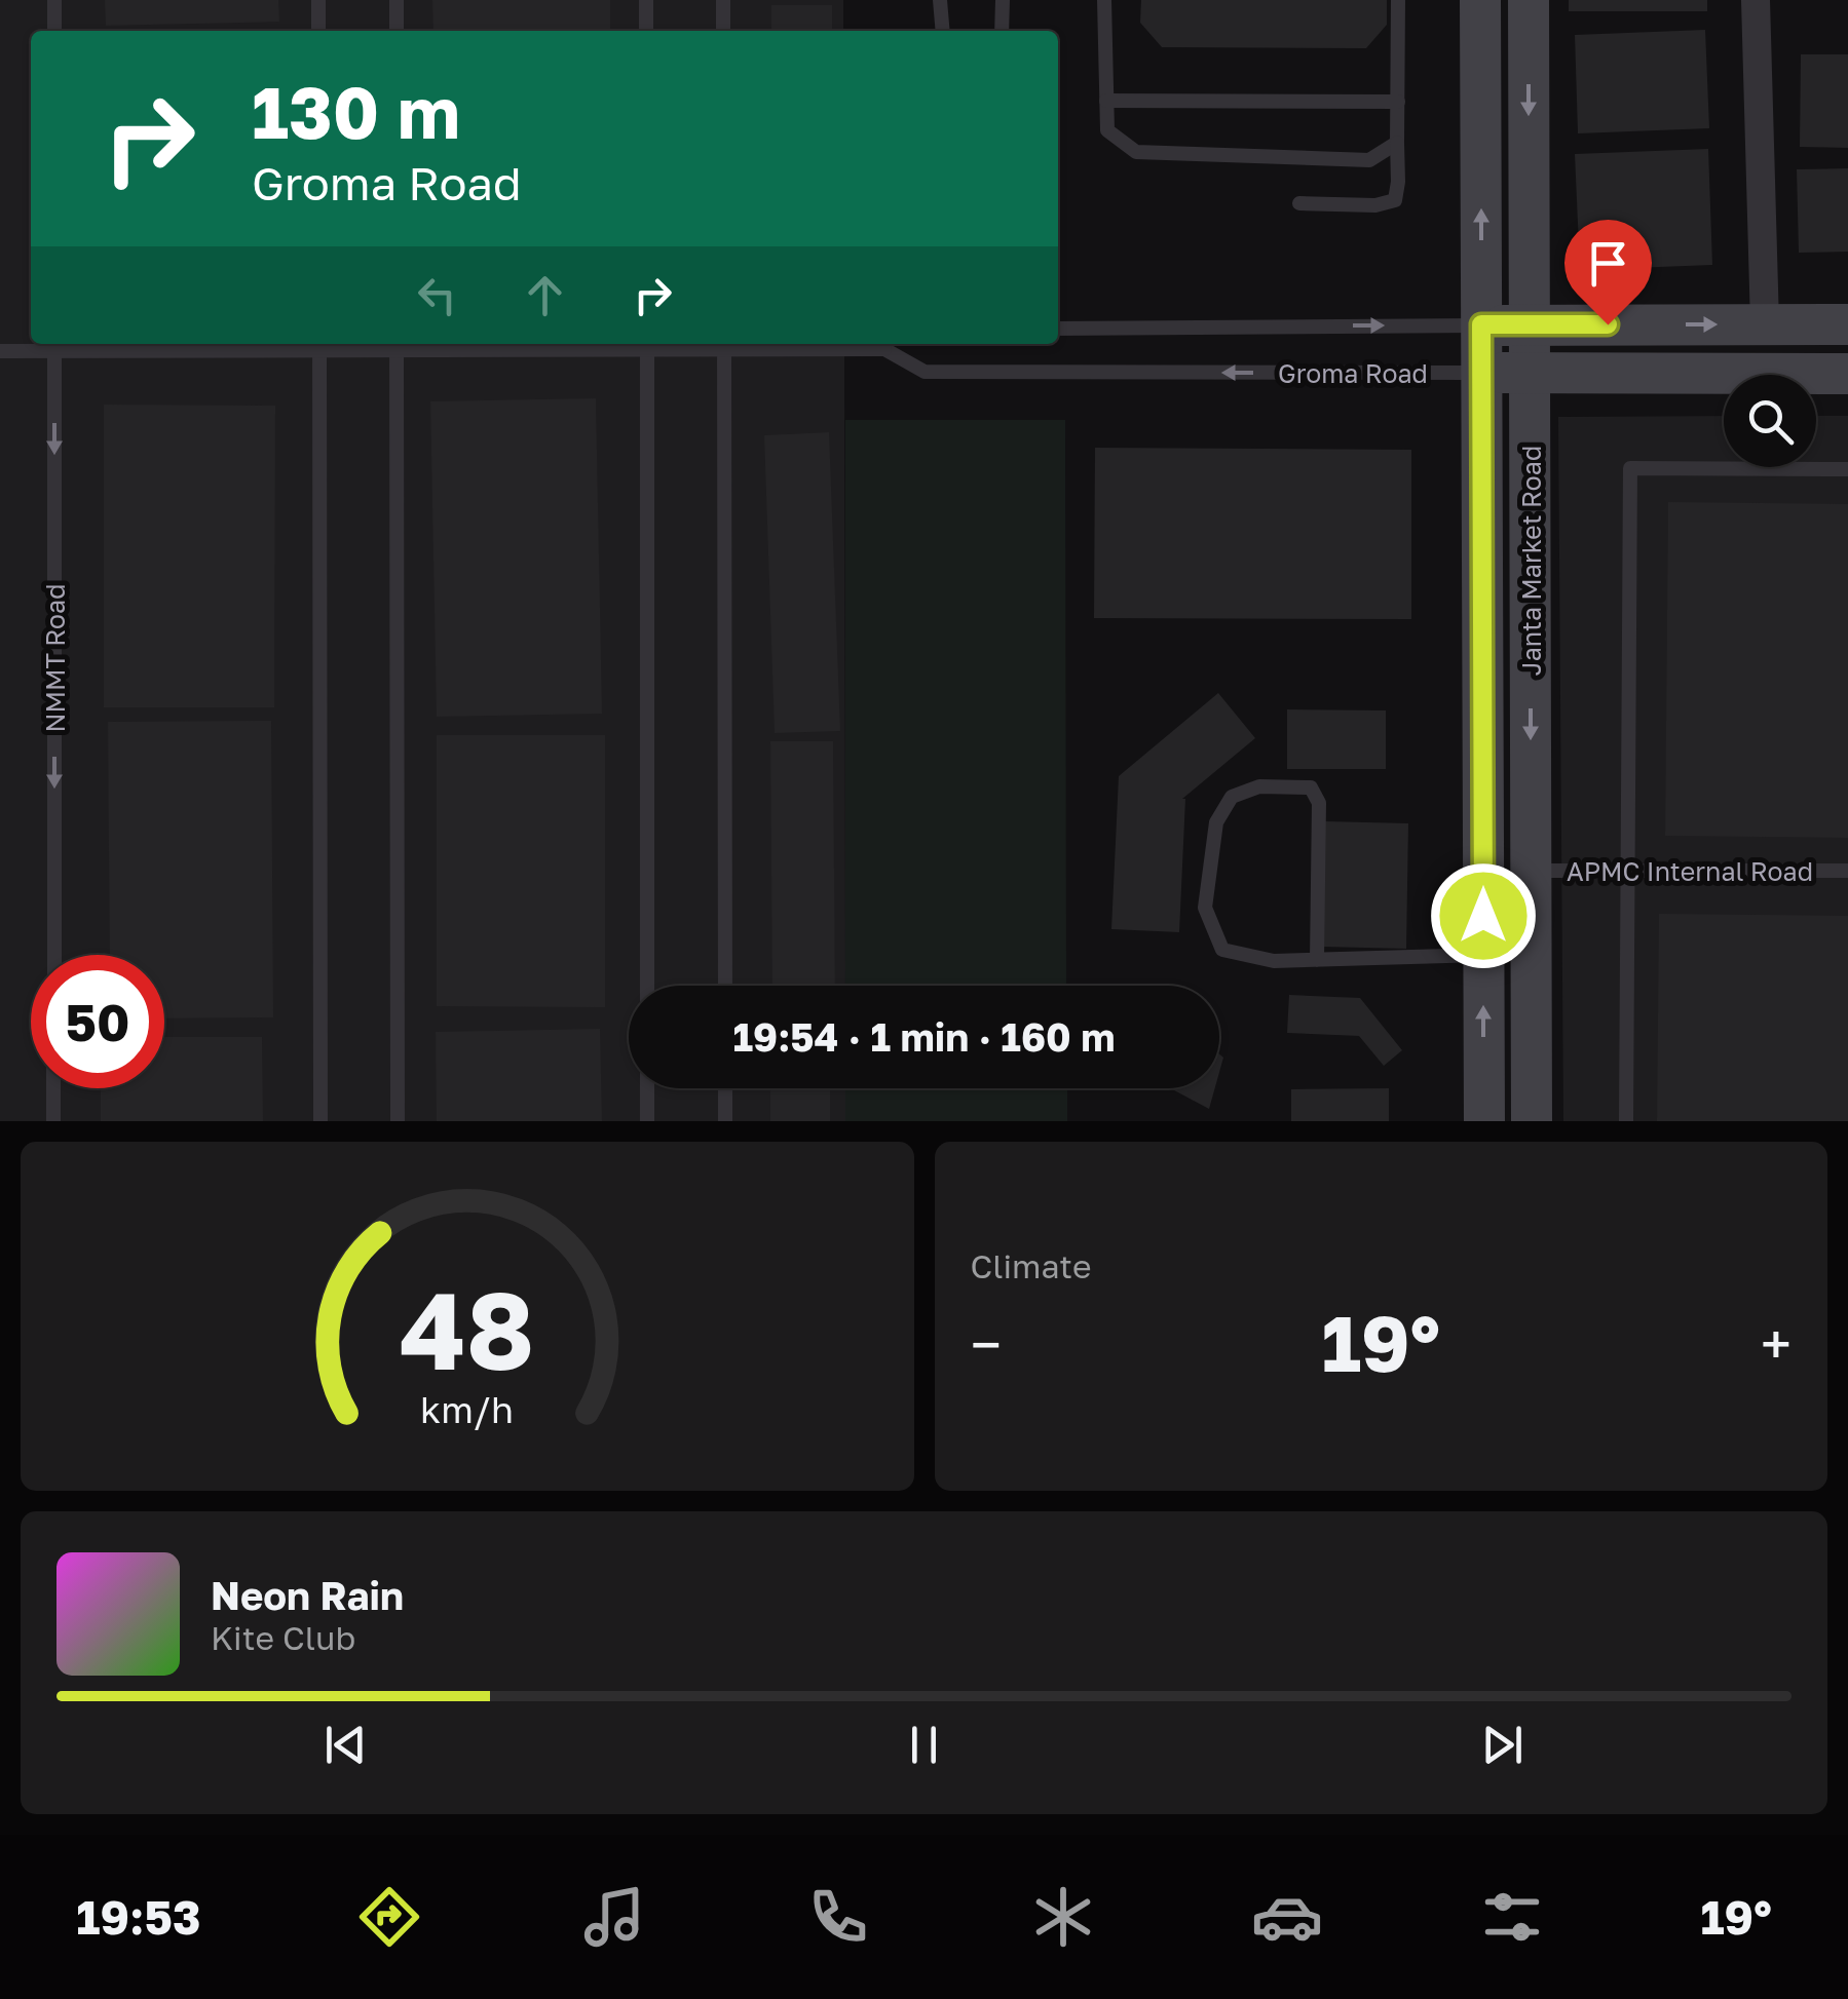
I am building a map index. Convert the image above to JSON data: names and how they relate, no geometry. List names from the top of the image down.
{
  "streets": {
    "main road": ["Groma Road", "Janta Market Road"],
    "lane": ["NMMT Road", "APMC Internal Road"]
  },
  "crossings": [
    ["Groma Road", "Janta Market Road"],
    ["Janta Market Road", "APMC Internal Road"]
  ],
  "one_way": ["NMMT Road"],
  "page": {
    "turn": ["130 m", "Groma Road"],
    "limit": "50",
    "trip": "19:54 · 1 min · 160 m",
    "tile": "Climate",
    "heat": ["−", "19°", "+"],
    "song": ["Neon Rain", "Kite Club"],
    "tabs": ["19:53", "19°"],
    "gauge": ["48", "km/h"]
  }
}
